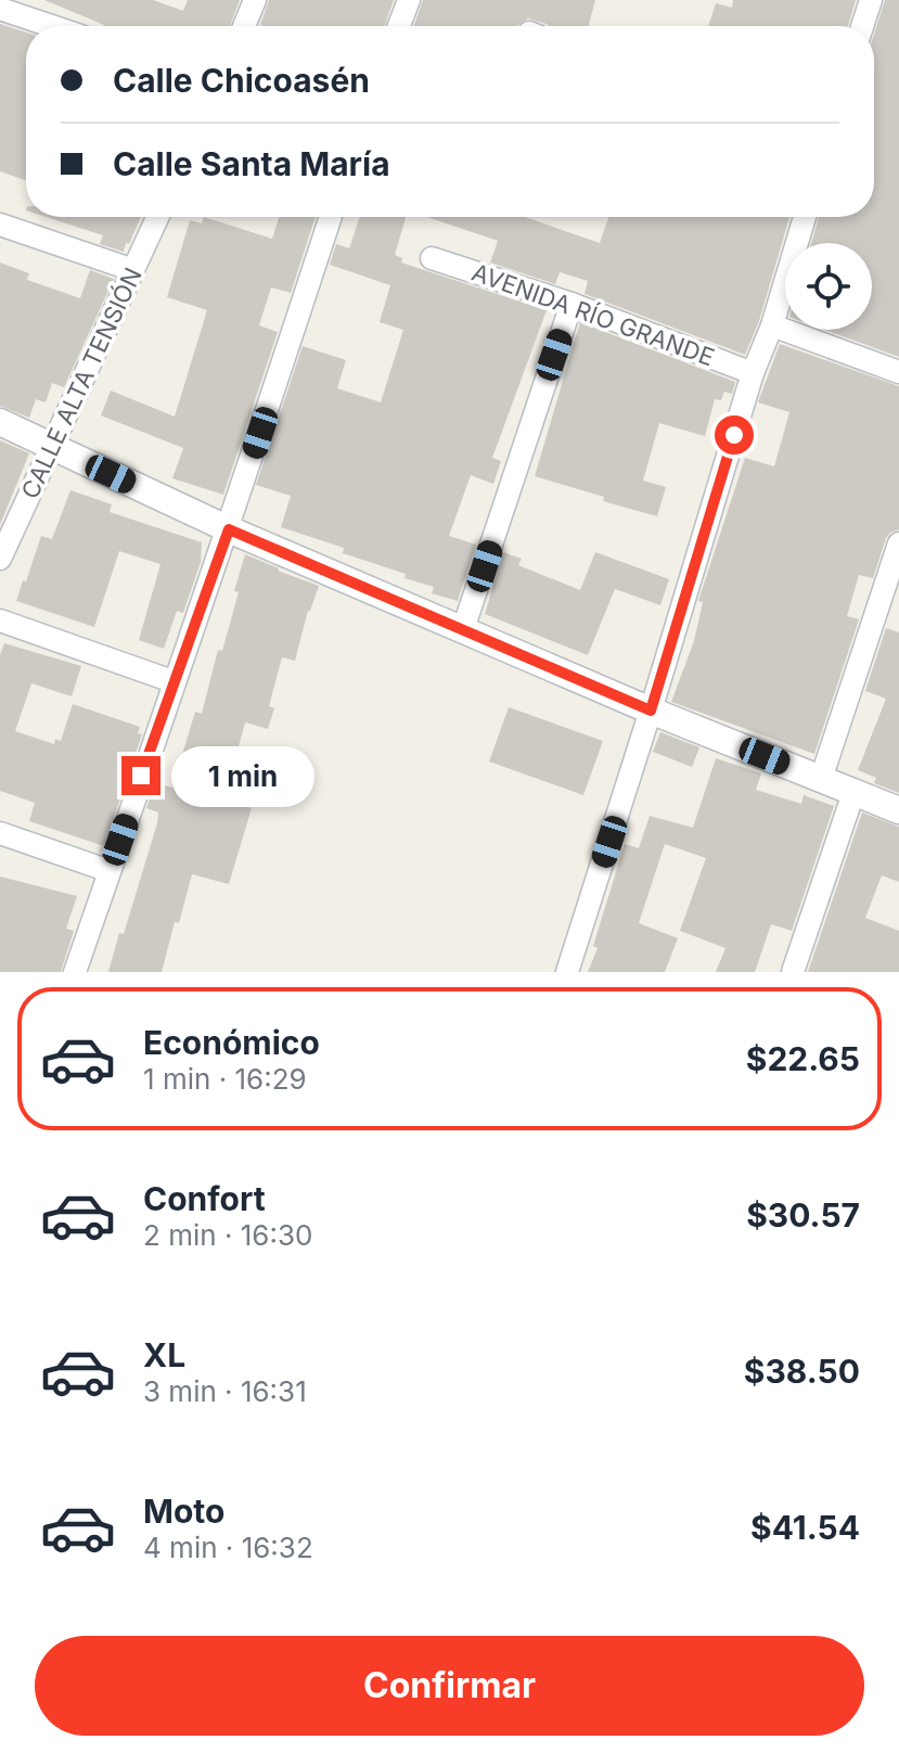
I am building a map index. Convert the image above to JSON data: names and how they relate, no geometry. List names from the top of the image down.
{
  "streets": {
    "street": ["AVENIDA RÍO GRANDE", "CALLE ALTA TENSIÓN"]
  },
  "page": {
    "banner": ["Calle Chicoasén", "Calle Santa María"],
    "bubble": "1 min",
    "list": [
      {
        "name": "Económico",
        "note": "1 min · 16:29",
        "value": "$22.65"
      },
      {
        "name": "Confort",
        "note": "2 min · 16:30",
        "value": "$30.57"
      },
      {
        "name": "XL",
        "note": "3 min · 16:31",
        "value": "$38.50"
      },
      {
        "name": "Moto",
        "note": "4 min · 16:32",
        "value": "$41.54"
      }
    ],
    "buttons": "Confirmar"
  }
}
